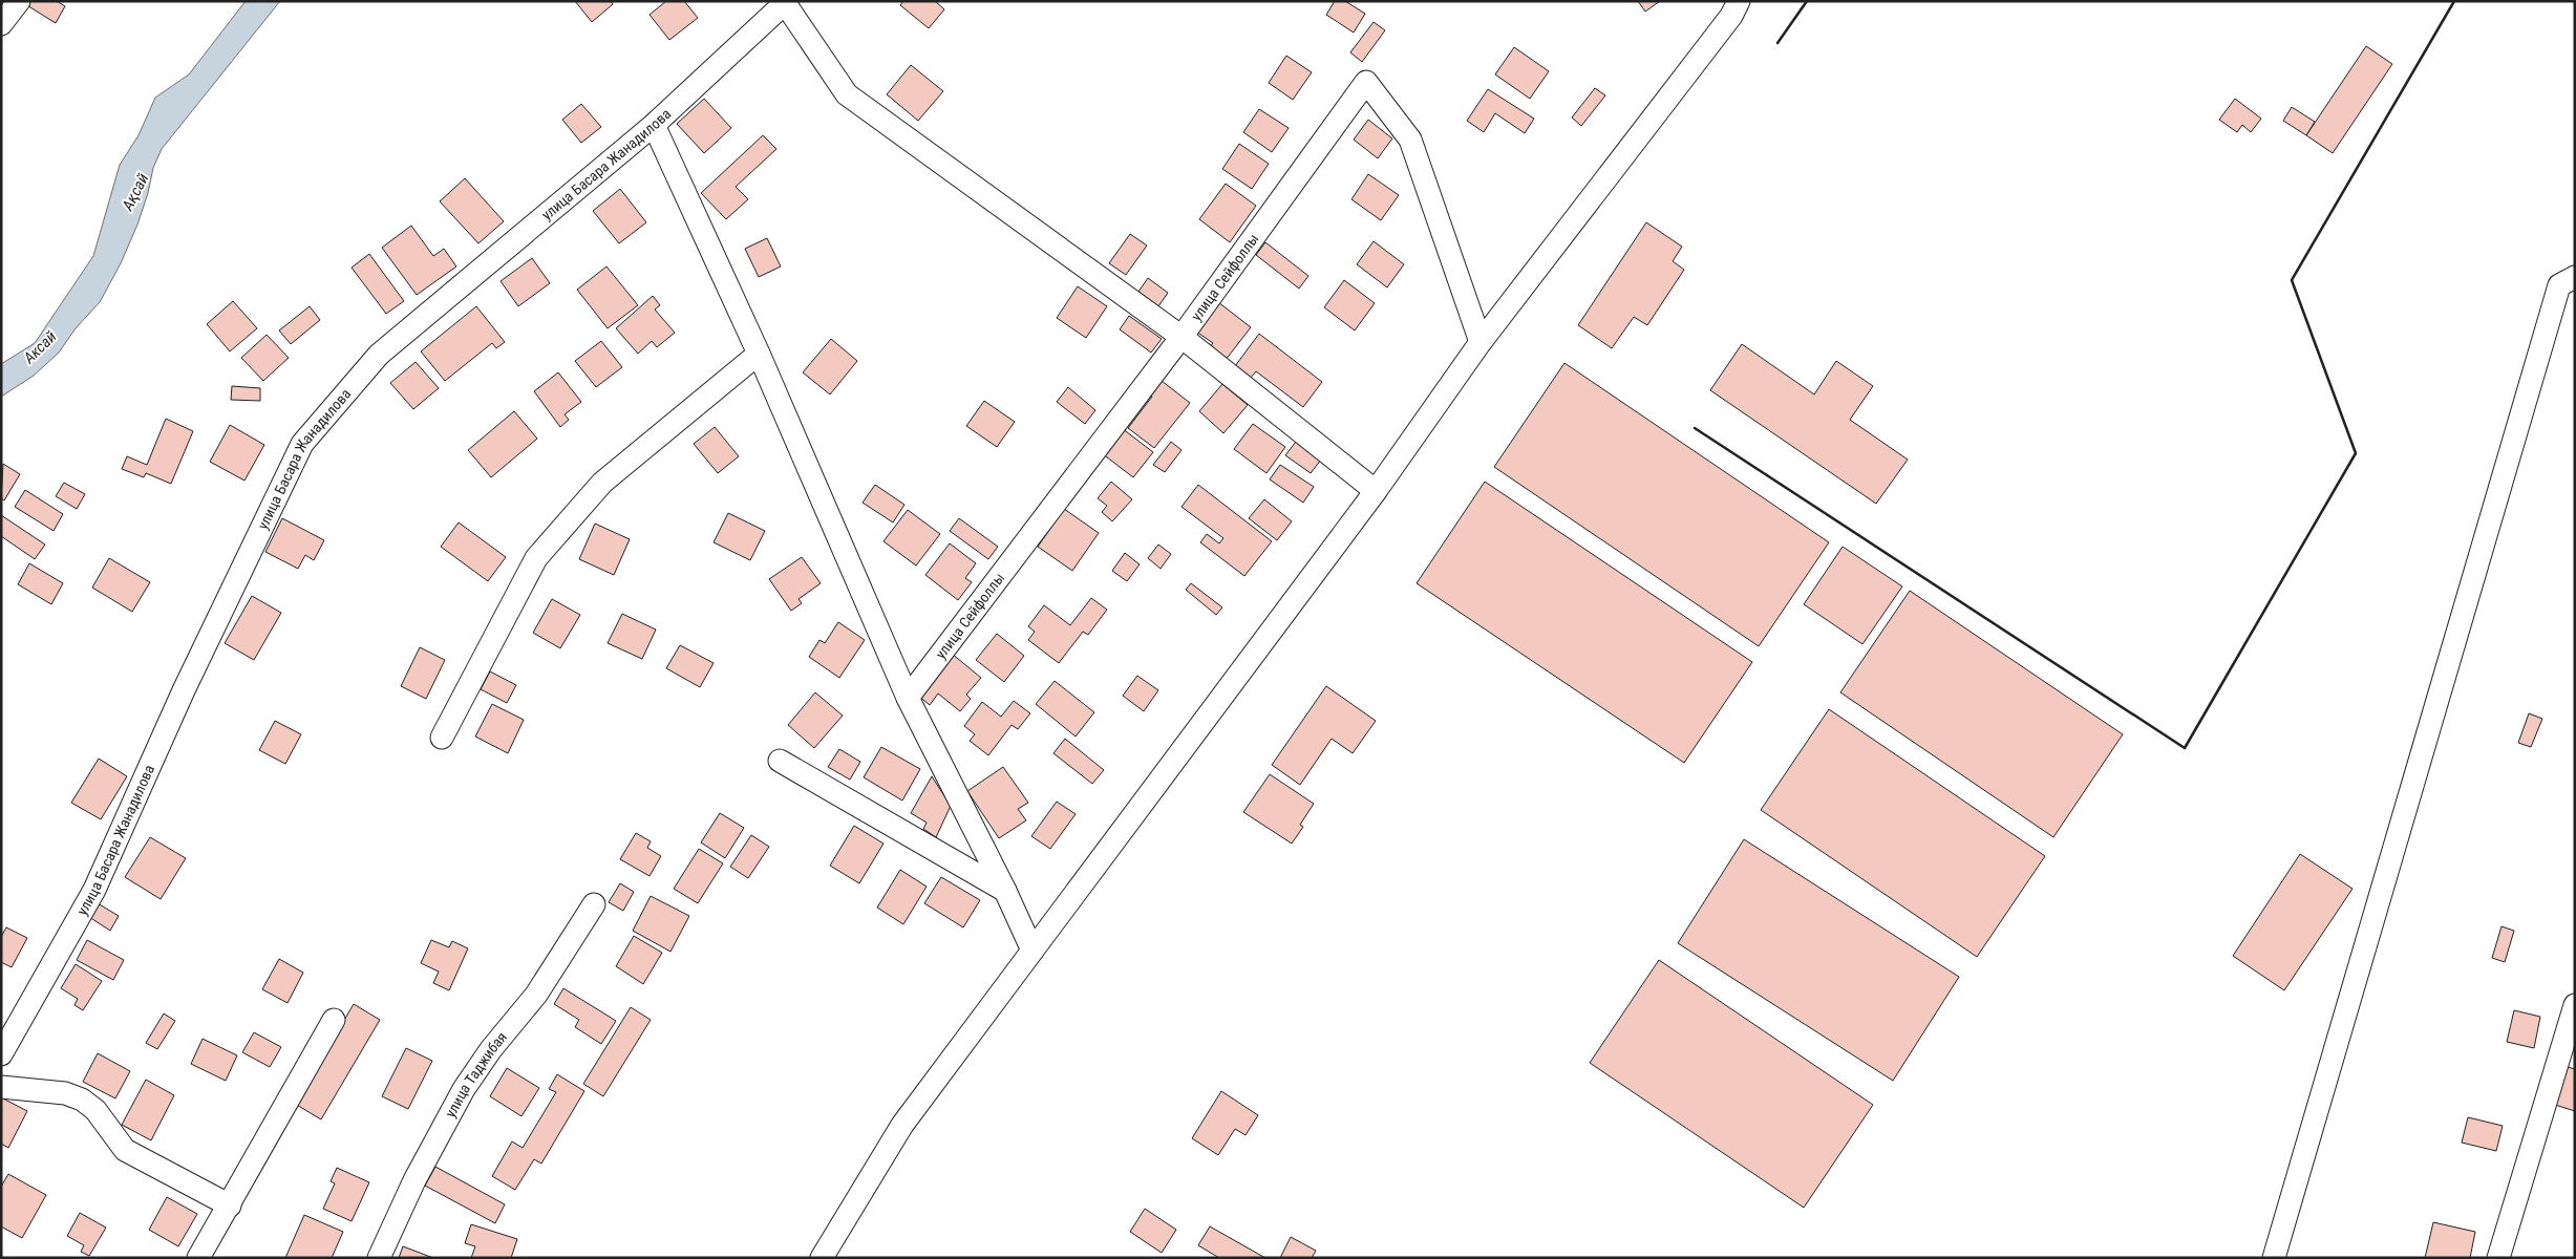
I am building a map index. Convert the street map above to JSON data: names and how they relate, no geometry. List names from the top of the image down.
{
  "streets": {
    "street": ["улица Басара Жанадилова", "улица Сейфоллы", "улица Таджибая"]
  },
  "water": ["Ақсай", "Аксай"]
}
